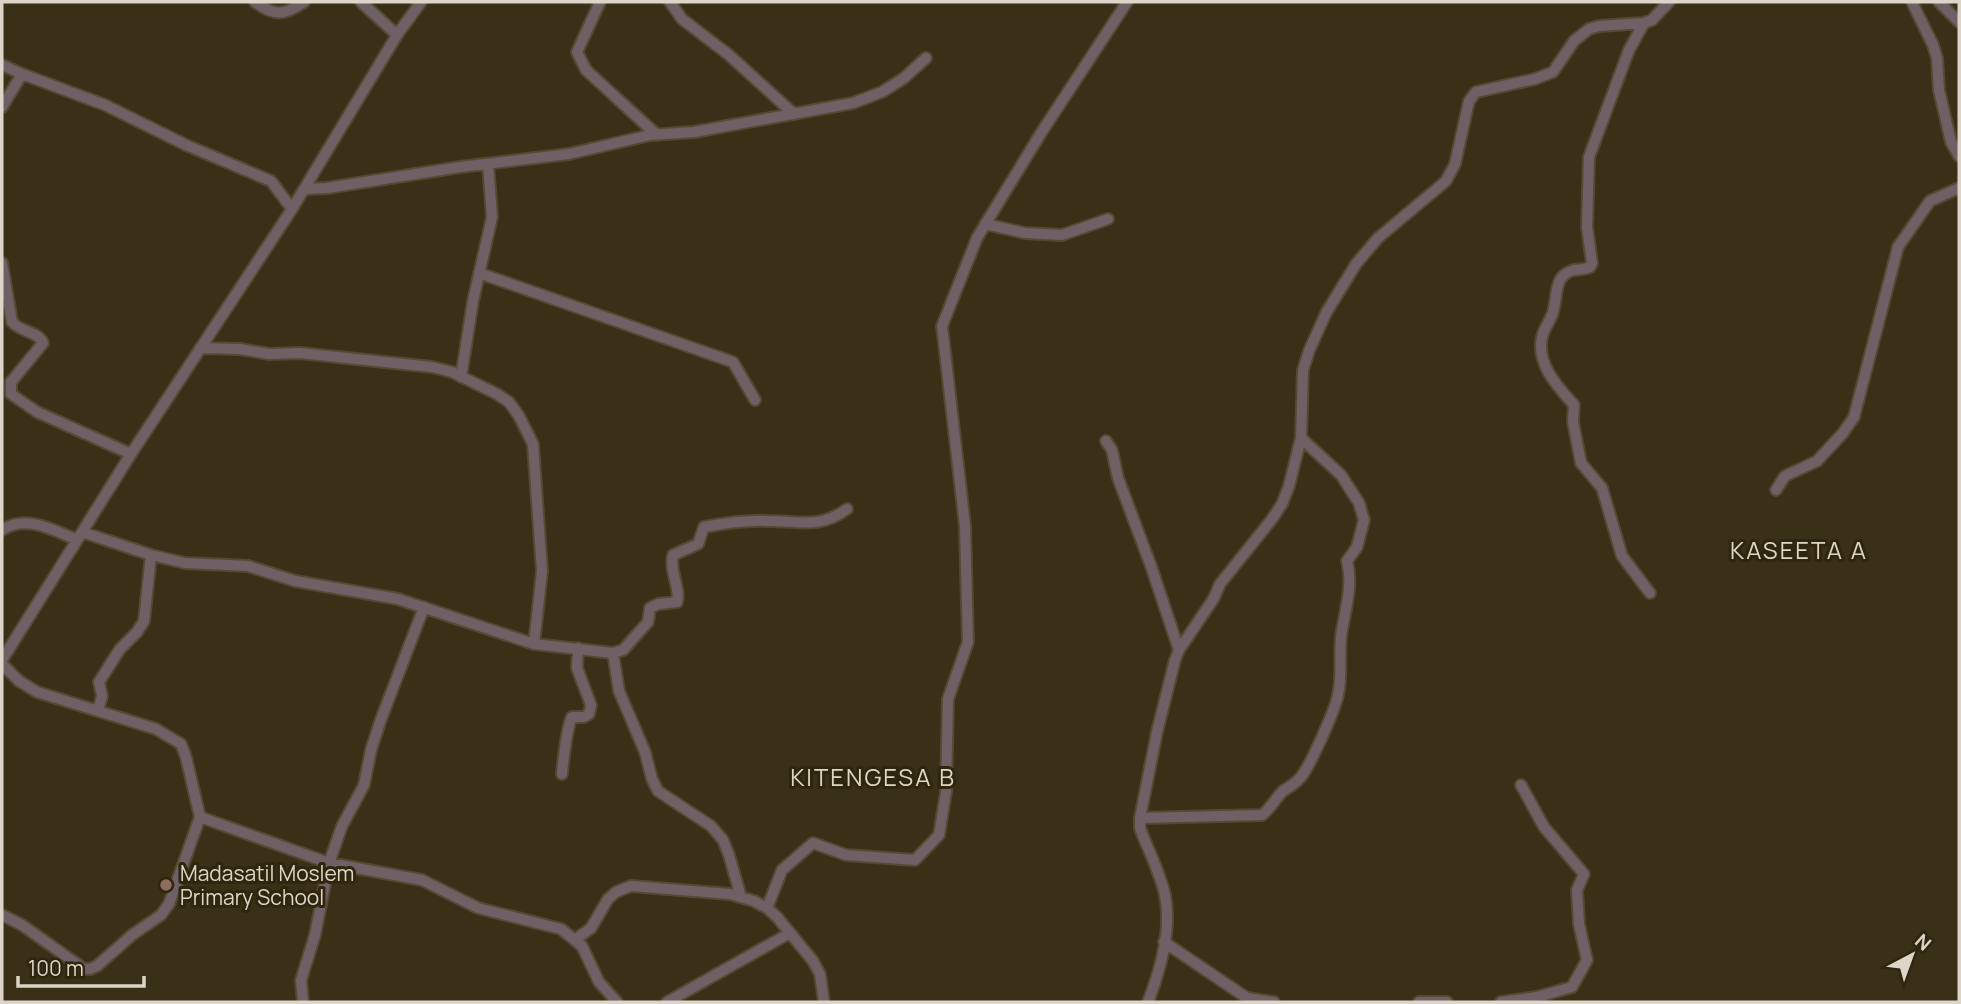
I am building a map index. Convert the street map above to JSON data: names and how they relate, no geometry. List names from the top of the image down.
{
  "districts": ["KASEETA A", "KITENGESA B"],
  "places": ["Madasatil Moslem Primary School"],
  "scale_bar": "100 m",
  "north": "top right"
}
